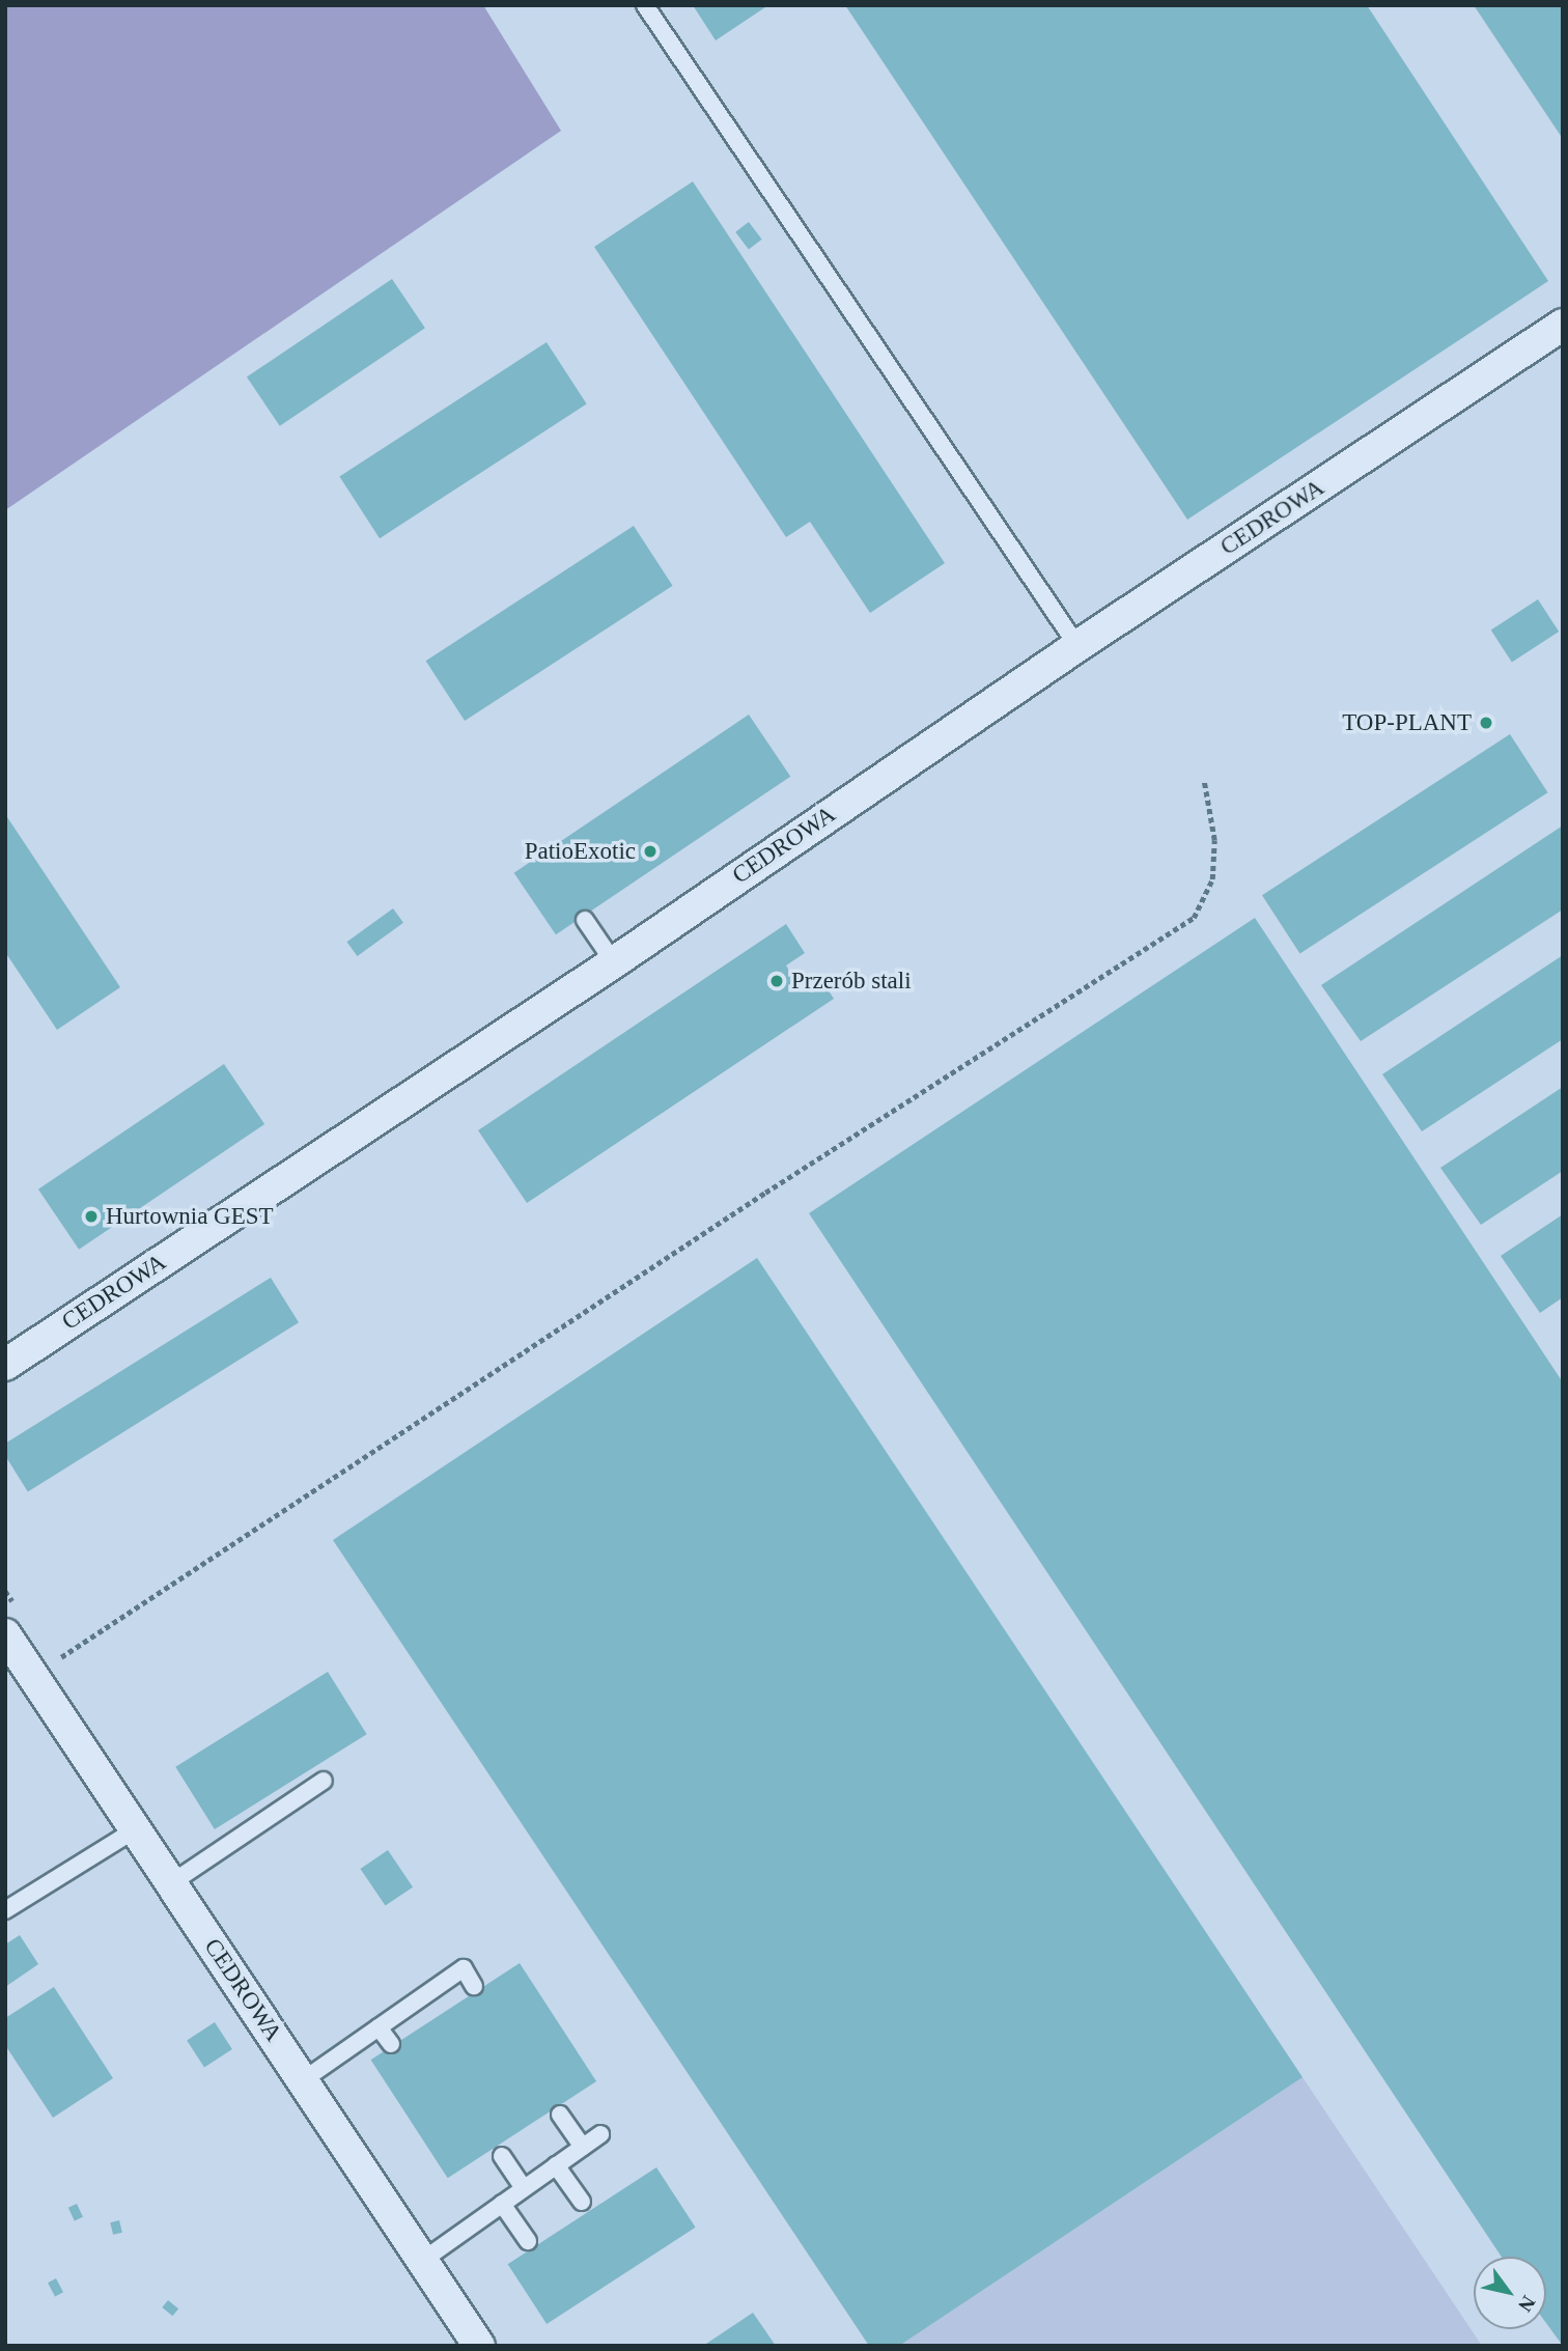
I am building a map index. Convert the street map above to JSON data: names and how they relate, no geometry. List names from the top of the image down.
{
  "streets": {
    "street": ["CEDROWA"]
  },
  "places": [
    "TOP-PLANT",
    "PatioExotic",
    "Przerób stali",
    "Hurtownia GEST"
  ],
  "north": "bottom right"
}
